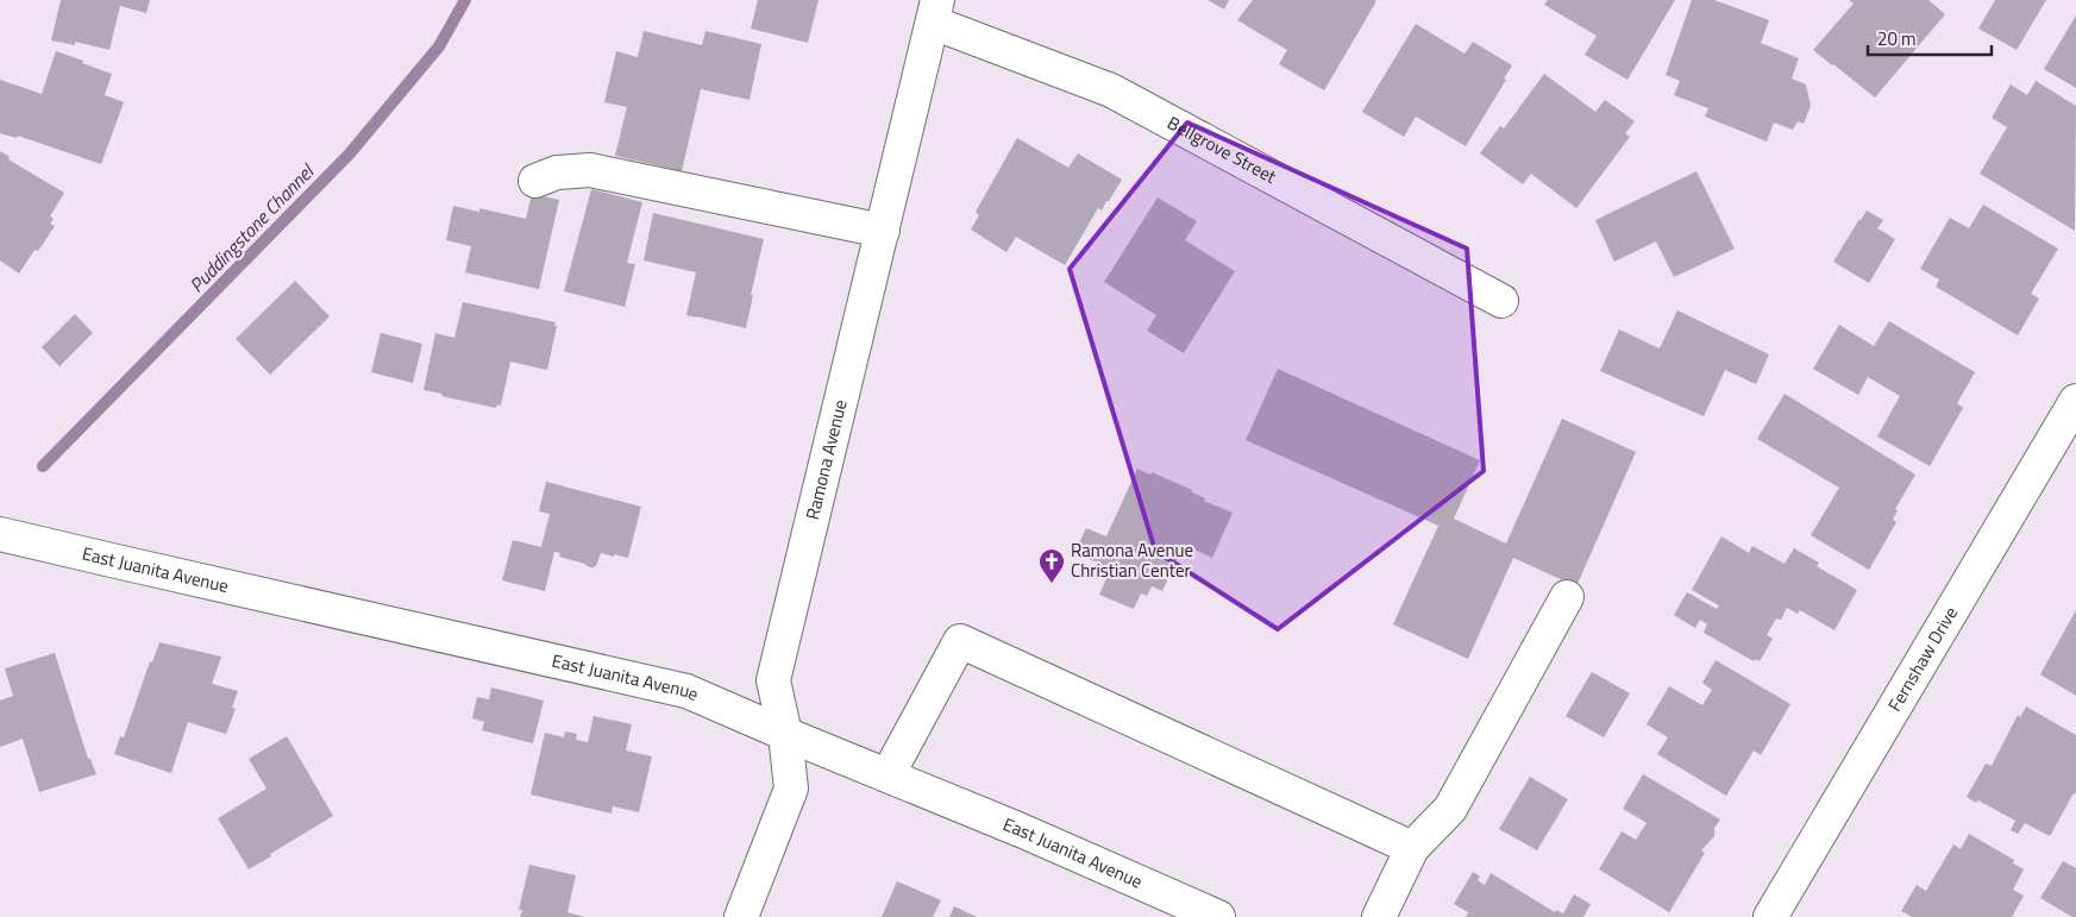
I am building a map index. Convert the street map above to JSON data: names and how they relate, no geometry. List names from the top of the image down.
{
  "streets": {
    "street": [
      "Bellgrove Street",
      "Ramona Avenue",
      "East Juanita Avenue",
      "Fernshaw Drive"
    ]
  },
  "crossings": [
    ["Bellgrove Street", "Ramona Avenue"],
    ["Ramona Avenue", "East Juanita Avenue"]
  ],
  "water": ["Puddingstone Channel"],
  "places": {
    "church": ["Ramona Avenue Christian Center"]
  },
  "scale_bar": "20 m"
}
